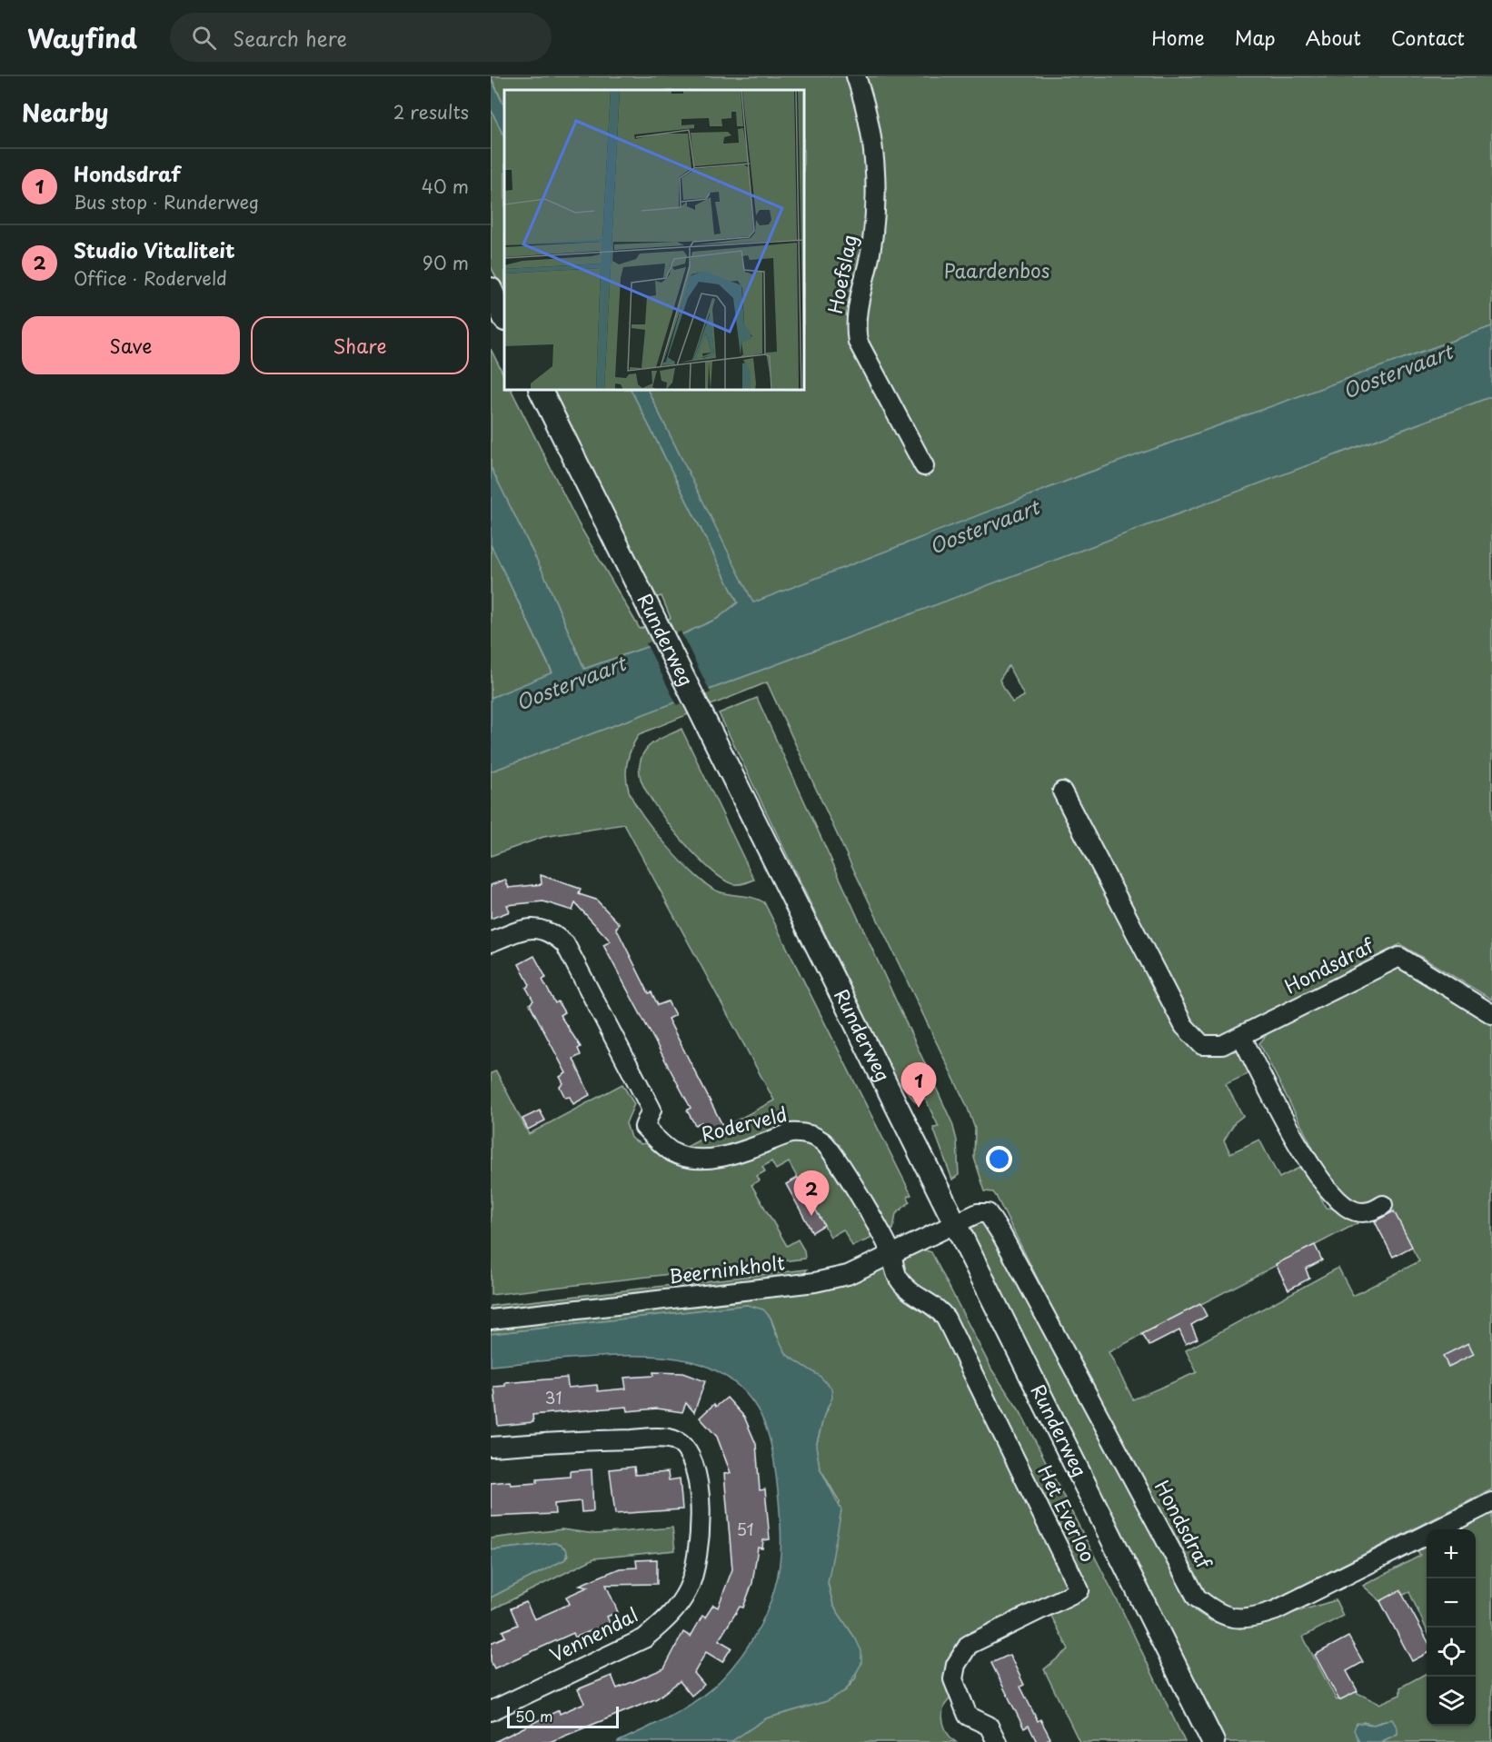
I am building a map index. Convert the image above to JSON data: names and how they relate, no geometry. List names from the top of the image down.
{
  "streets": {
    "street": [
      "Hoefslag",
      "Runderweg",
      "Hondsdraf",
      "Roderveld",
      "Beerninkholt",
      "Het Everloo",
      "Vennendal"
    ]
  },
  "crossings": [
    ["Runderweg", "Hondsdraf"],
    ["Runderweg", "Beerninkholt"],
    ["Hondsdraf", "Beerninkholt"],
    ["Roderveld", "Beerninkholt"],
    ["Roderveld", "Het Everloo"],
    ["Beerninkholt", "Het Everloo"]
  ],
  "water": ["Oostervaart"],
  "parks": ["Paardenbos"],
  "house_numbers": ["31", "51"],
  "scale_bar": "50 m",
  "page": {
    "header": "Wayfind",
    "search": "Search here",
    "nav": [
      "Home",
      "Map",
      "About",
      "Contact"
    ],
    "heading": ["Nearby", "2 results"],
    "list": [
      {
        "mark": "1",
        "name": "Hondsdraf",
        "note": "Bus stop · Runderweg",
        "value": "40 m"
      },
      {
        "mark": "2",
        "name": "Studio Vitaliteit",
        "note": "Office · Roderveld",
        "value": "90 m"
      }
    ],
    "buttons": ["Save", "Share"],
    "pins": ["1", "2"],
    "map_buttons": ["+", "−"],
    "scale": "50 m"
  }
}
